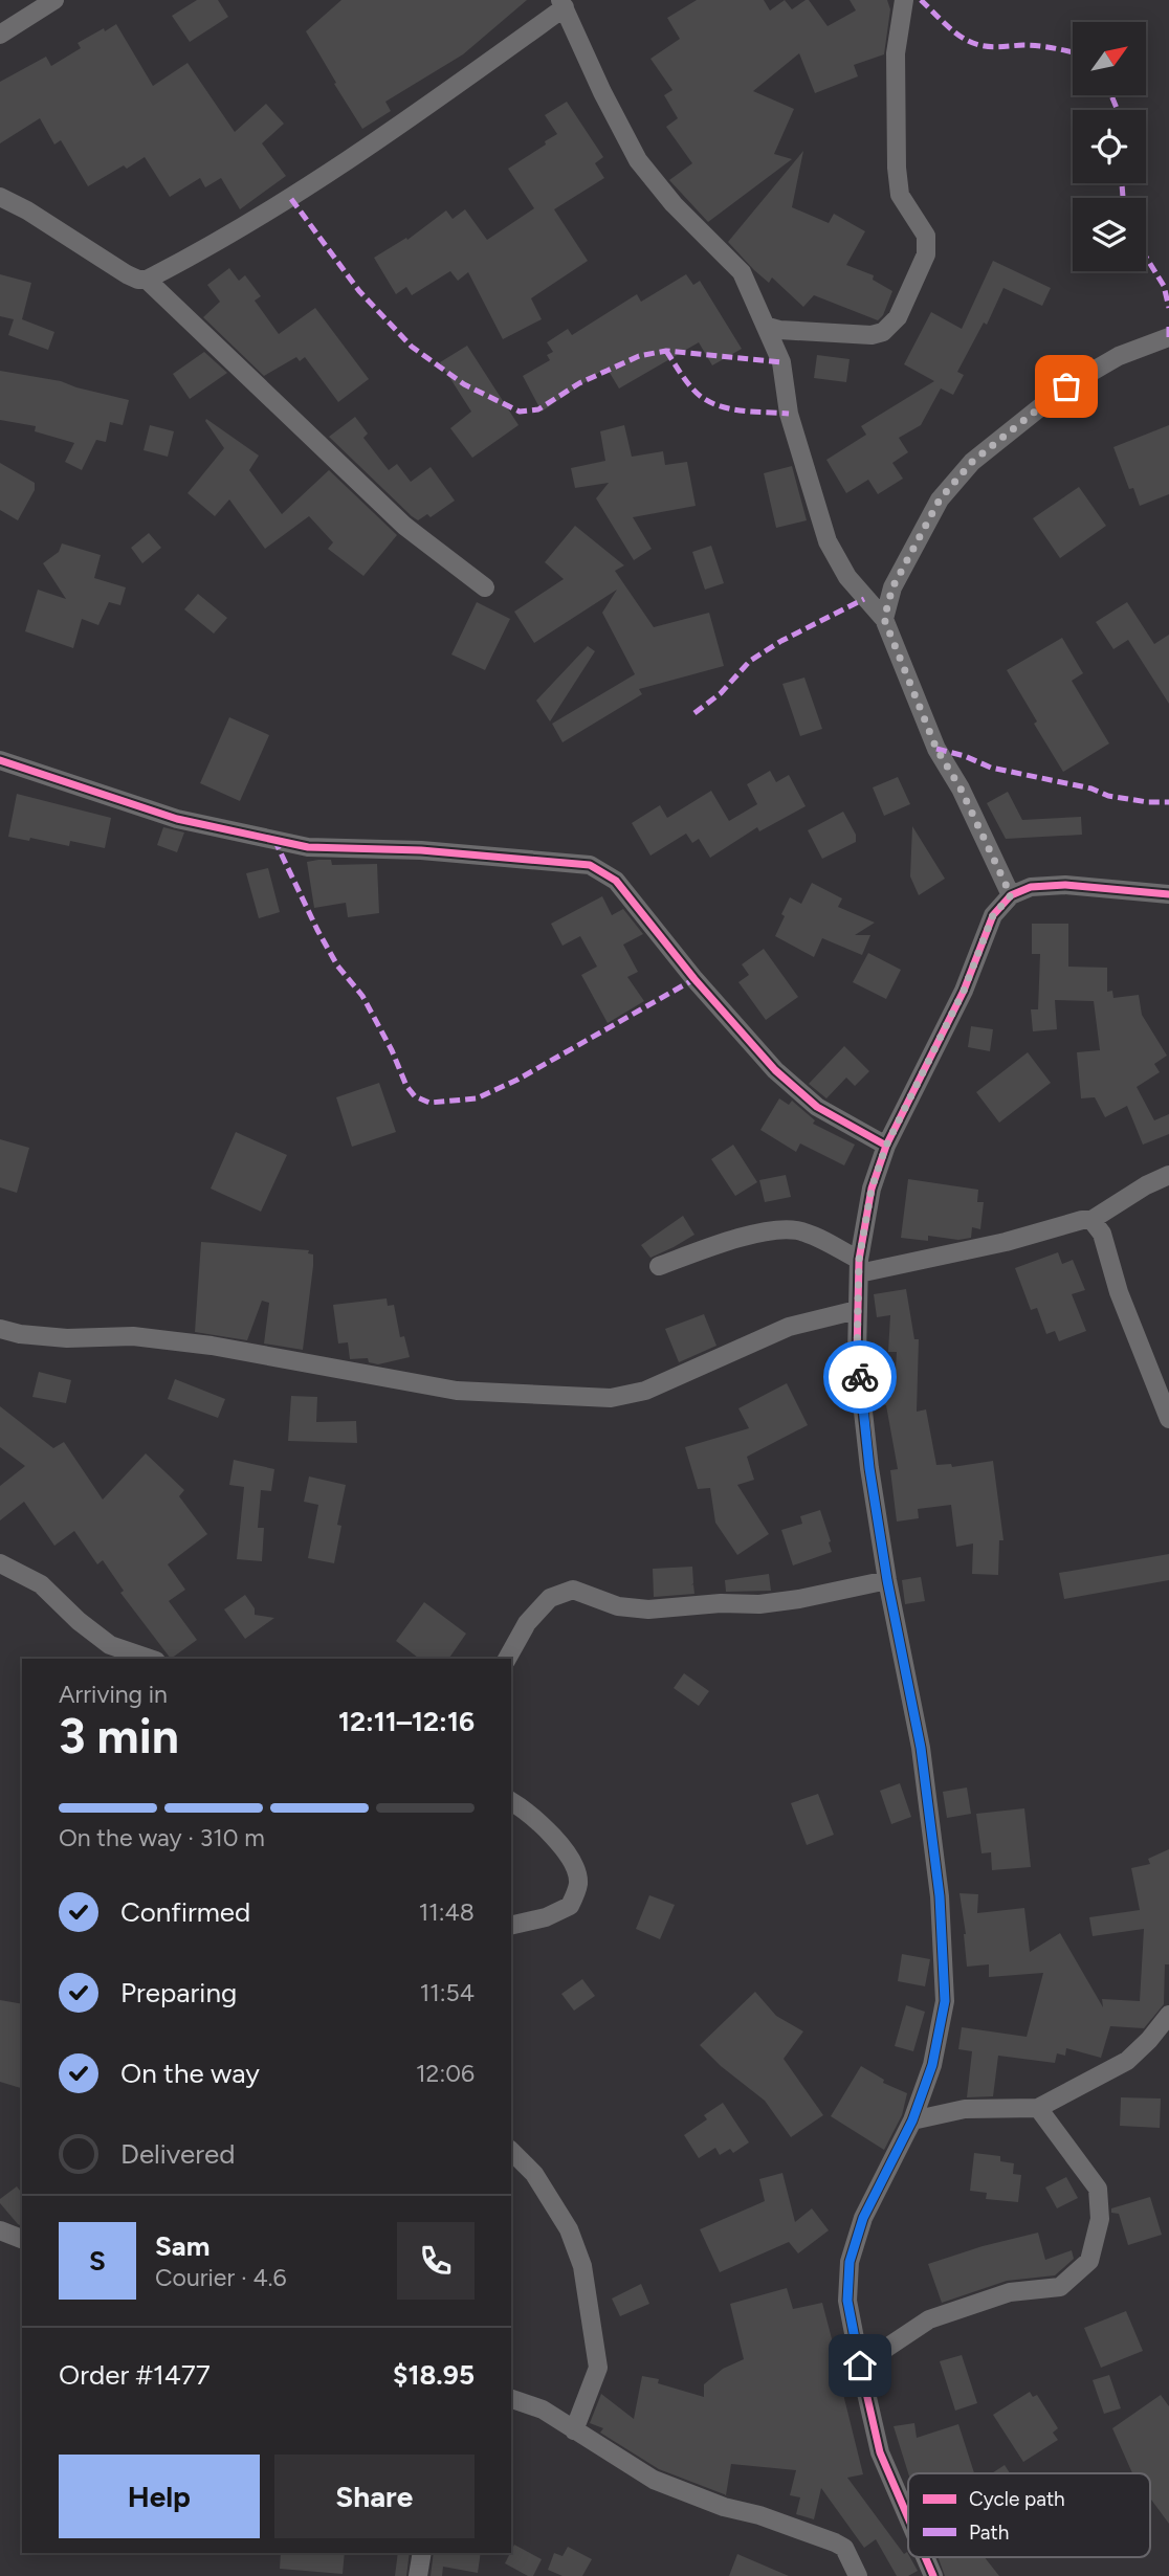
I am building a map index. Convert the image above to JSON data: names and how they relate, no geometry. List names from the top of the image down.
{
  "legend": ["Cycle path", "Path"],
  "north": "top right",
  "page": {
    "heading": ["3 min", "Arriving in", "12:11–12:16"],
    "panel": [
      "Sam",
      "Courier · 4.6",
      "Order #1477",
      "$18.95"
    ],
    "bar": "On the way · 310 m",
    "list": [
      ["Confirmed", "11:48"],
      ["Preparing", "11:54"],
      ["On the way", "12:06"],
      "Delivered"
    ],
    "round": "S",
    "buttons": ["Help", "Share"]
  }
}
